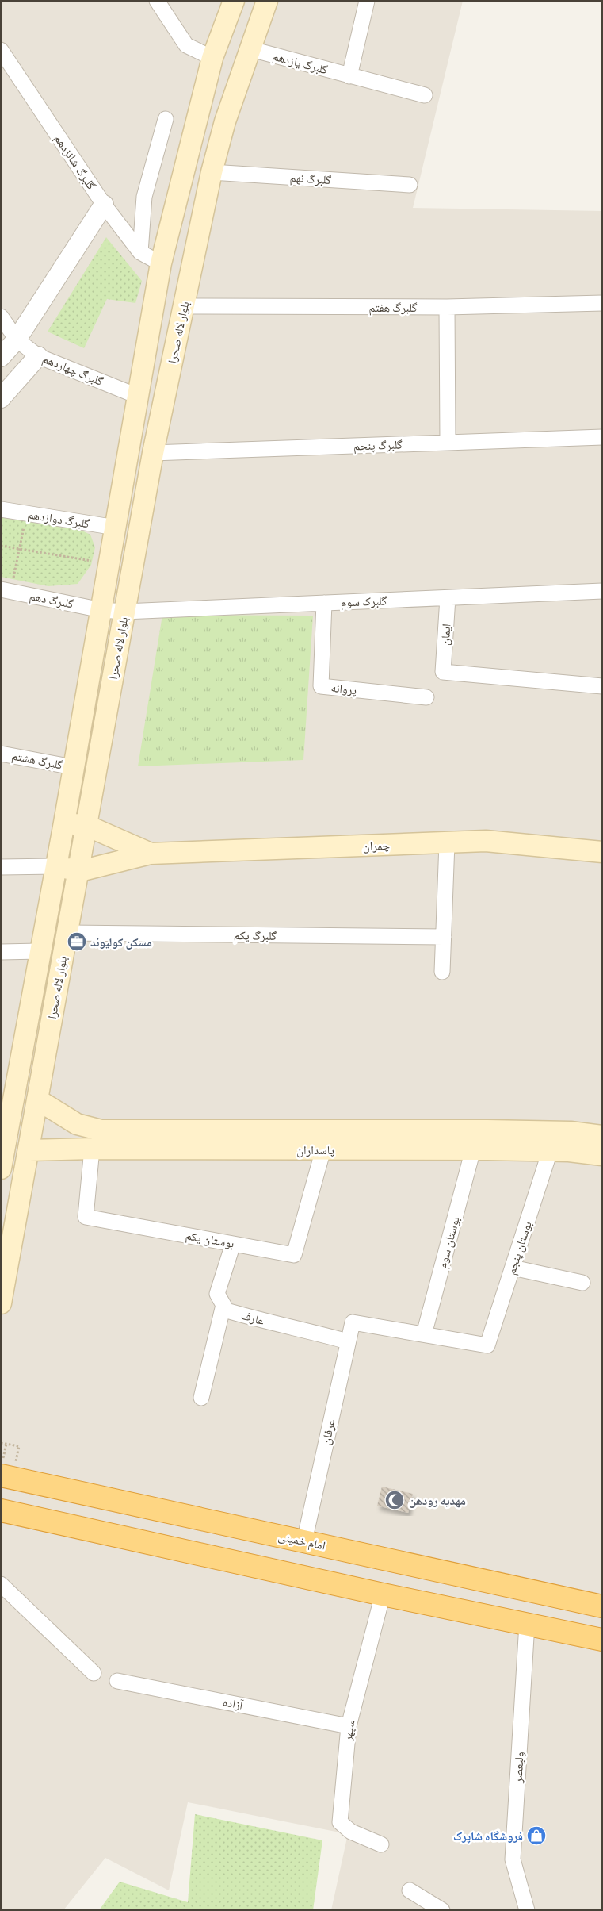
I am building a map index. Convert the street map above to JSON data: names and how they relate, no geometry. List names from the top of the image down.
{
  "streets": {
    "highway": ["امام خمینی"],
    "main road": ["بلوار لاله صحرا", "چمران", "پاسداران"],
    "street": [
      "گلبرگ یازدهم",
      "گلبرگ شانزدهم",
      "گلبرگ نهم",
      "گلبرگ هفتم",
      "گلبرگ چهاردهم",
      "گلبرگ پنجم",
      "گلبرگ دوازدهم",
      "گلبرگ دهم",
      "گلبرک سوم",
      "ایمان",
      "پروانه",
      "گلبرگ هشتم",
      "گلبرگ یکم",
      "بوستان یکم",
      "بوستان سوم",
      "بوستان پنجم",
      "عارف",
      "عرفان",
      "آزاده",
      "سپهر",
      "ولیعصر"
    ]
  },
  "crossings": [
    ["گلبرگ یازدهم", "بلوار لاله صحرا"],
    ["گلبرگ شانزدهم", "بلوار لاله صحرا"],
    ["گلبرگ نهم", "بلوار لاله صحرا"],
    ["گلبرگ هفتم", "بلوار لاله صحرا"],
    ["بلوار لاله صحرا", "گلبرگ چهاردهم"],
    ["بلوار لاله صحرا", "گلبرگ پنجم"],
    ["بلوار لاله صحرا", "گلبرگ دوازدهم"],
    ["بلوار لاله صحرا", "گلبرگ دهم"],
    ["بلوار لاله صحرا", "گلبرک سوم"],
    ["بلوار لاله صحرا", "گلبرگ هشتم"],
    ["بلوار لاله صحرا", "چمران"],
    ["بلوار لاله صحرا", "گلبرگ یکم"],
    ["بلوار لاله صحرا", "پاسداران"],
    ["گلبرگ دهم", "گلبرک سوم"],
    ["گلبرک سوم", "ایمان"],
    ["گلبرک سوم", "پروانه"],
    ["پاسداران", "بوستان یکم"],
    ["پاسداران", "بوستان سوم"],
    ["پاسداران", "بوستان پنجم"],
    ["بوستان سوم", "بوستان پنجم"],
    ["بوستان سوم", "عرفان"],
    ["بوستان پنجم", "عرفان"],
    ["عارف", "عرفان"],
    ["عرفان", "امام خمینی"],
    ["آزاده", "سپهر"]
  ],
  "places": {
    "office": ["مسکن کولیوند"],
    "mosque": ["مهدیه رودهن"],
    "shop": ["فروشگاه شاپرک"]
  }
}
